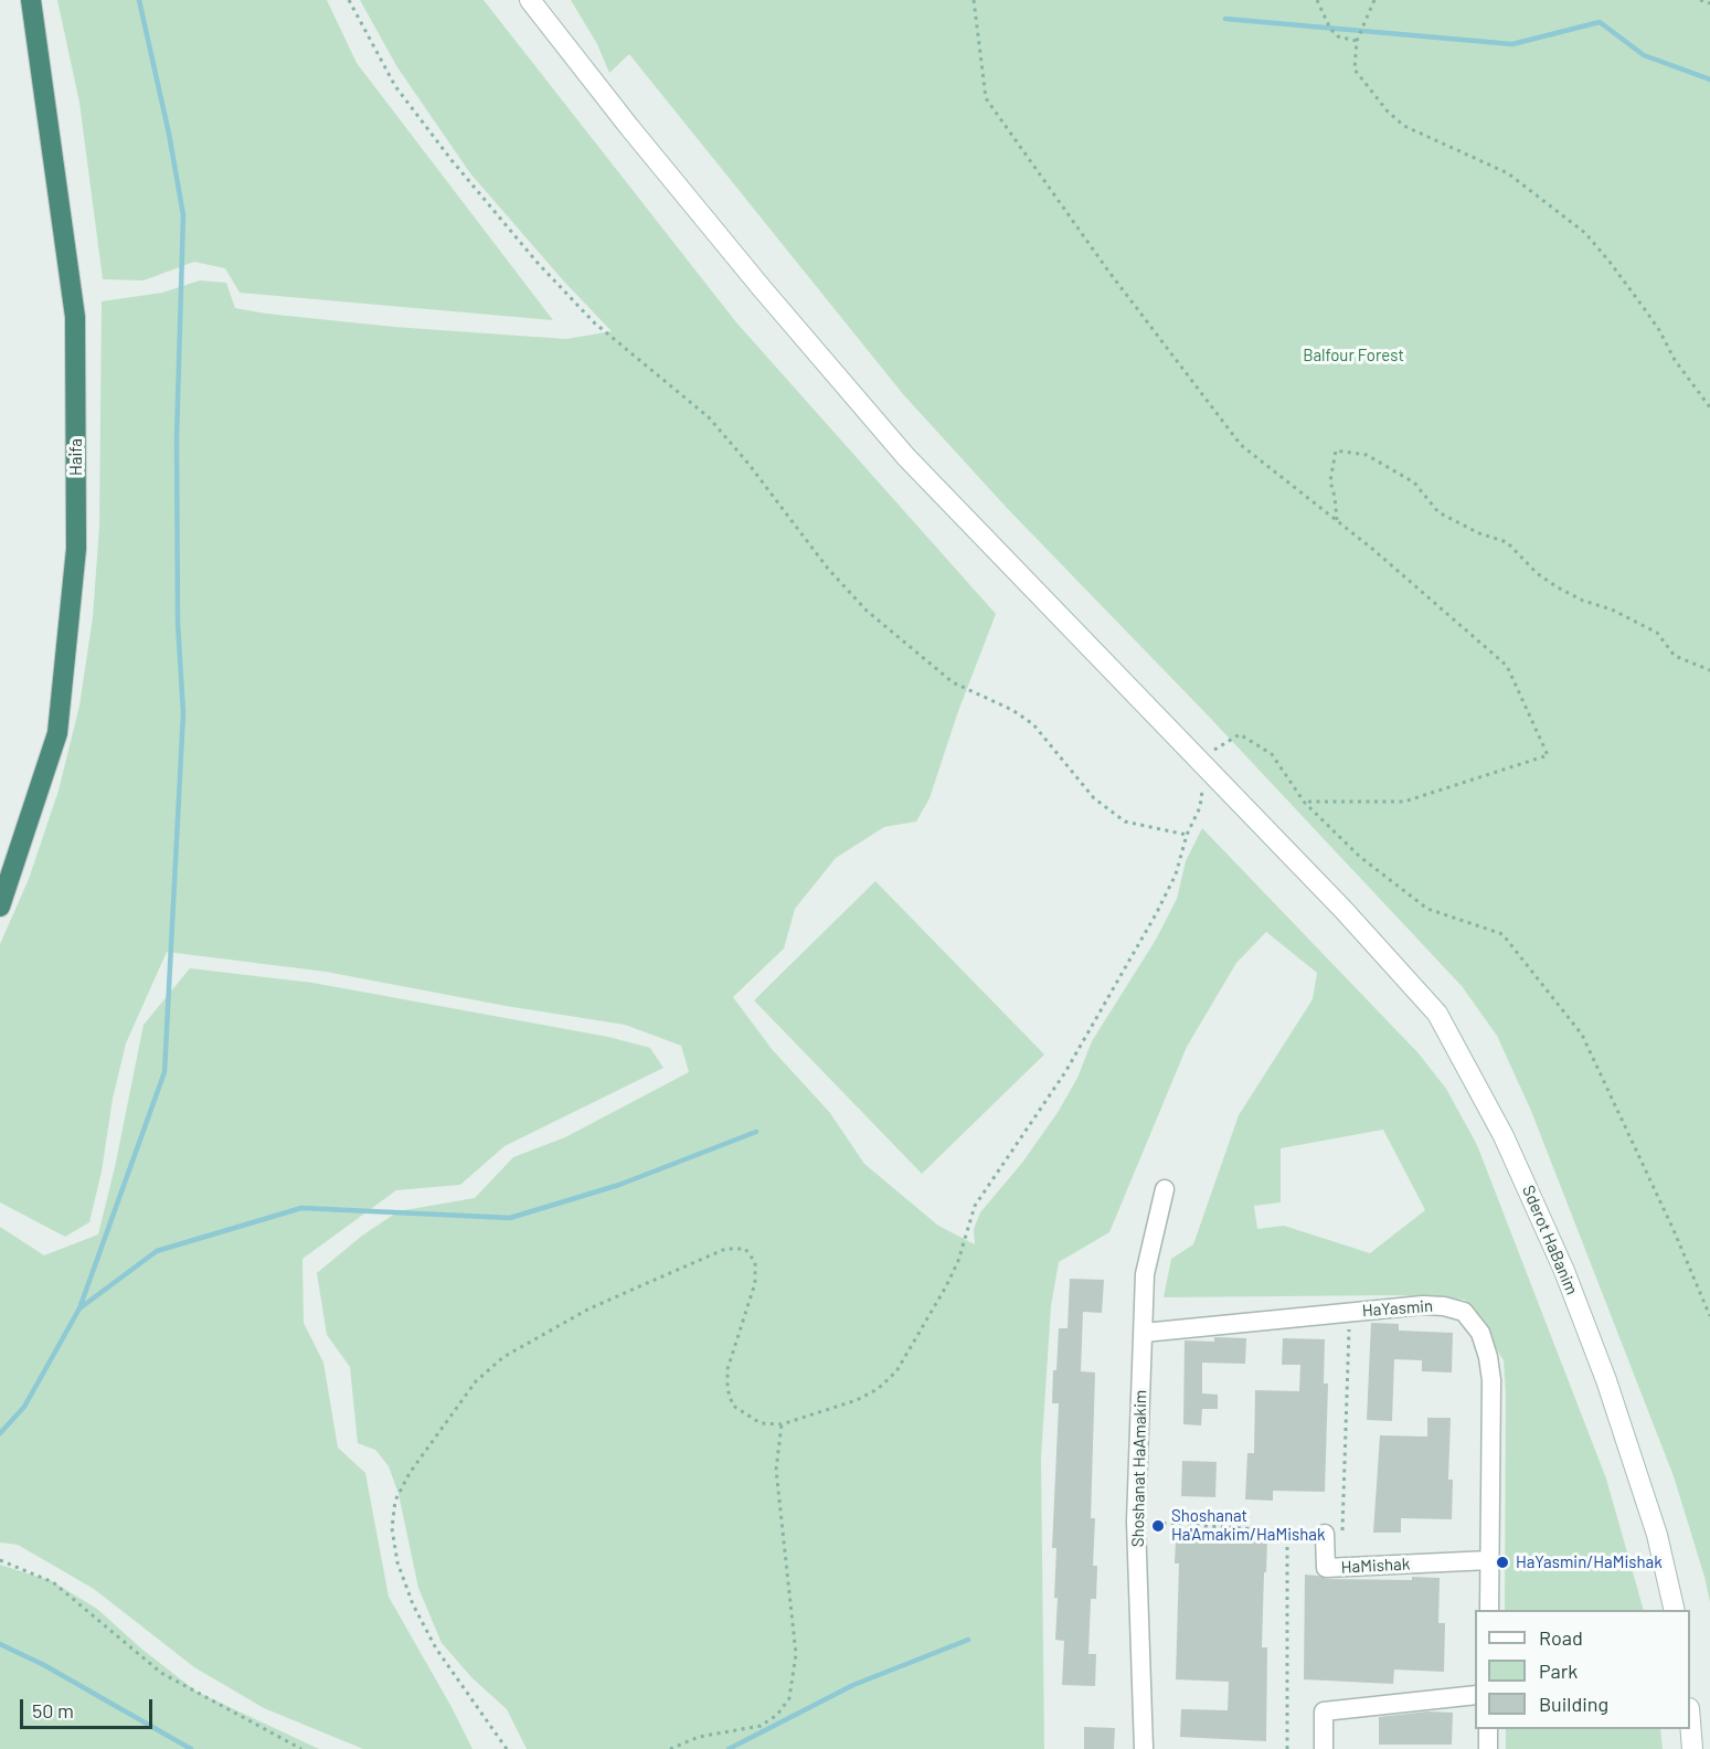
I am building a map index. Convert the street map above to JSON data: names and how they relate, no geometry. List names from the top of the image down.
{
  "streets": {
    "highway": ["Haifa"],
    "main road": ["Sderot HaBanim"],
    "street": ["HaYasmin", "Shoshanat HaAmakim", "HaMishak"]
  },
  "crossings": [
    ["HaYasmin", "Shoshanat HaAmakim"],
    ["HaYasmin", "HaMishak"]
  ],
  "parks": ["Balfour Forest"],
  "places": ["Shoshanat Ha'Amakim/HaMishak", "HaYasmin/HaMishak"],
  "legend": ["Road", "Park", "Building"],
  "scale_bar": "50 m"
}
